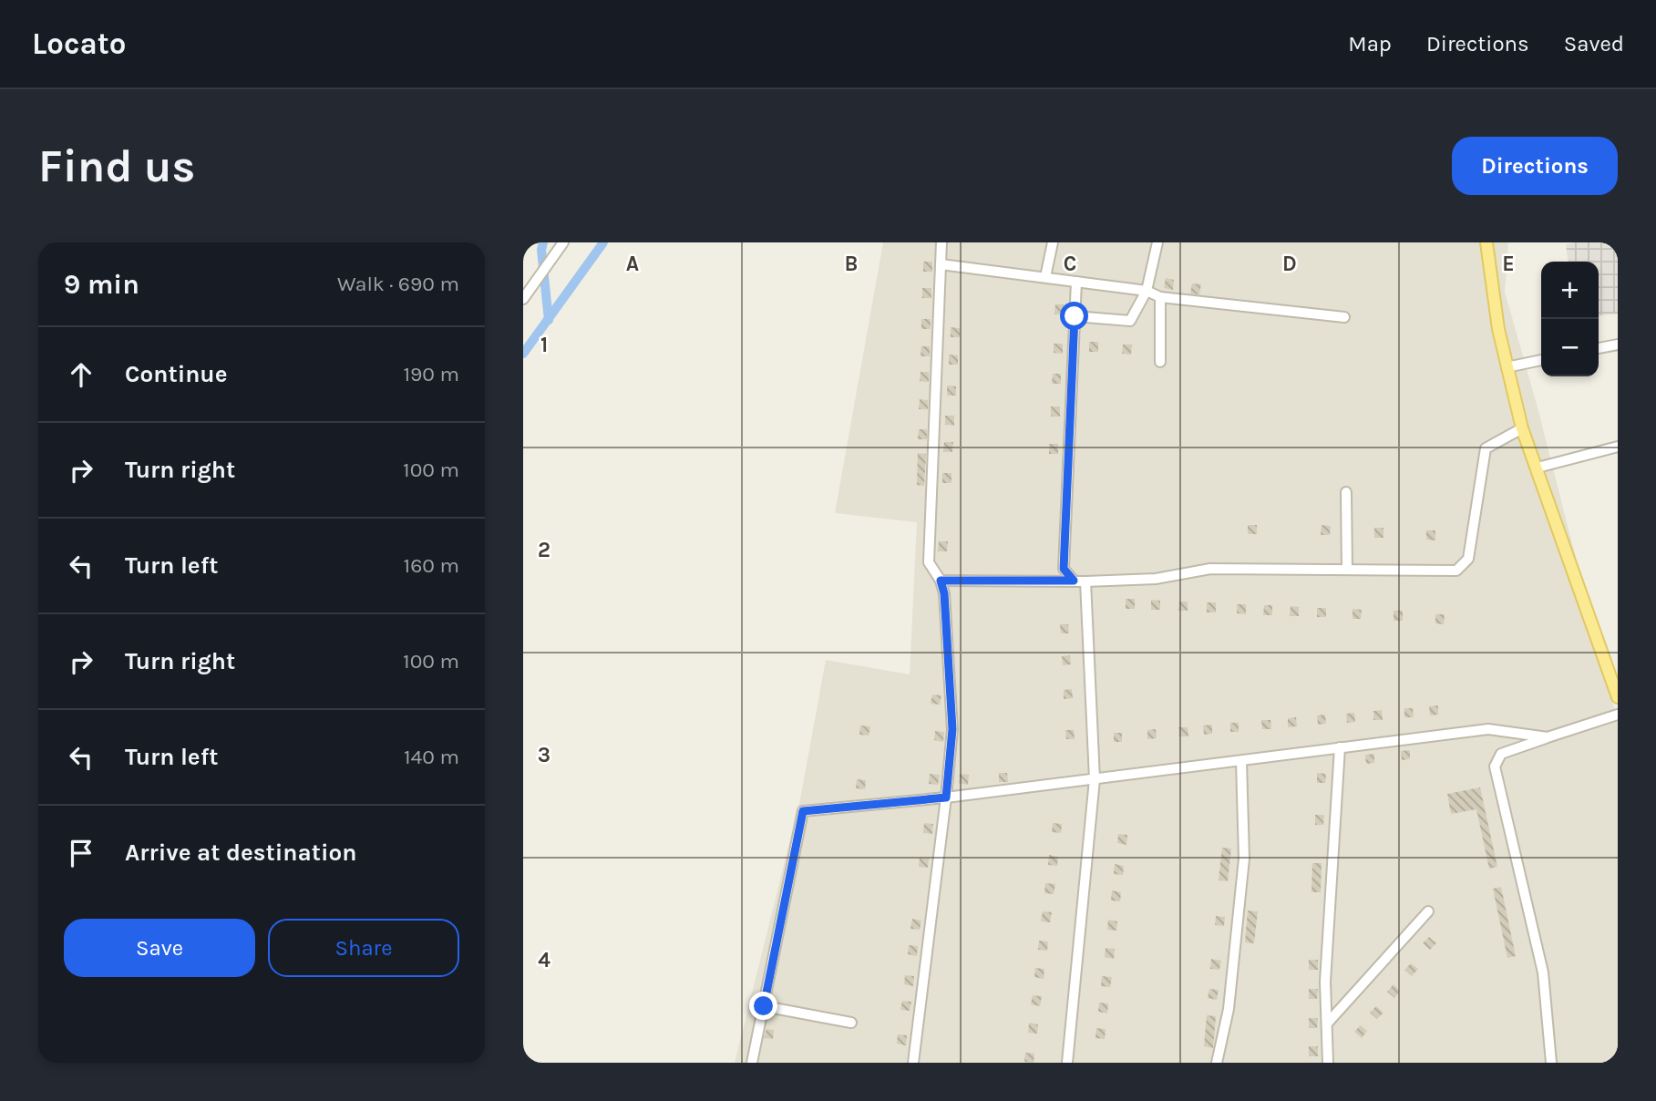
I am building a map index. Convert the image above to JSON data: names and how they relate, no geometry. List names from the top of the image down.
{
  "page": {
    "header": "Locato",
    "nav": ["Map", "Directions", "Saved"],
    "buttons": [
      "Directions",
      ["Save", "Share"]
    ],
    "title": "Find us",
    "heading": ["9 min", "Walk · 690 m"],
    "map_buttons": ["+", "−"],
    "list": [
      ["Continue", "190 m"],
      ["Turn right", "100 m"],
      ["Turn left", "160 m"],
      ["Turn right", "100 m"],
      ["Turn left", "140 m"],
      "Arrive at destination"
    ]
  },
  "grid": {
    "columns": [
      "A",
      "B",
      "C",
      "D",
      "E"
    ],
    "rows": [
      "1",
      "2",
      "3",
      "4"
    ]
  }
}
